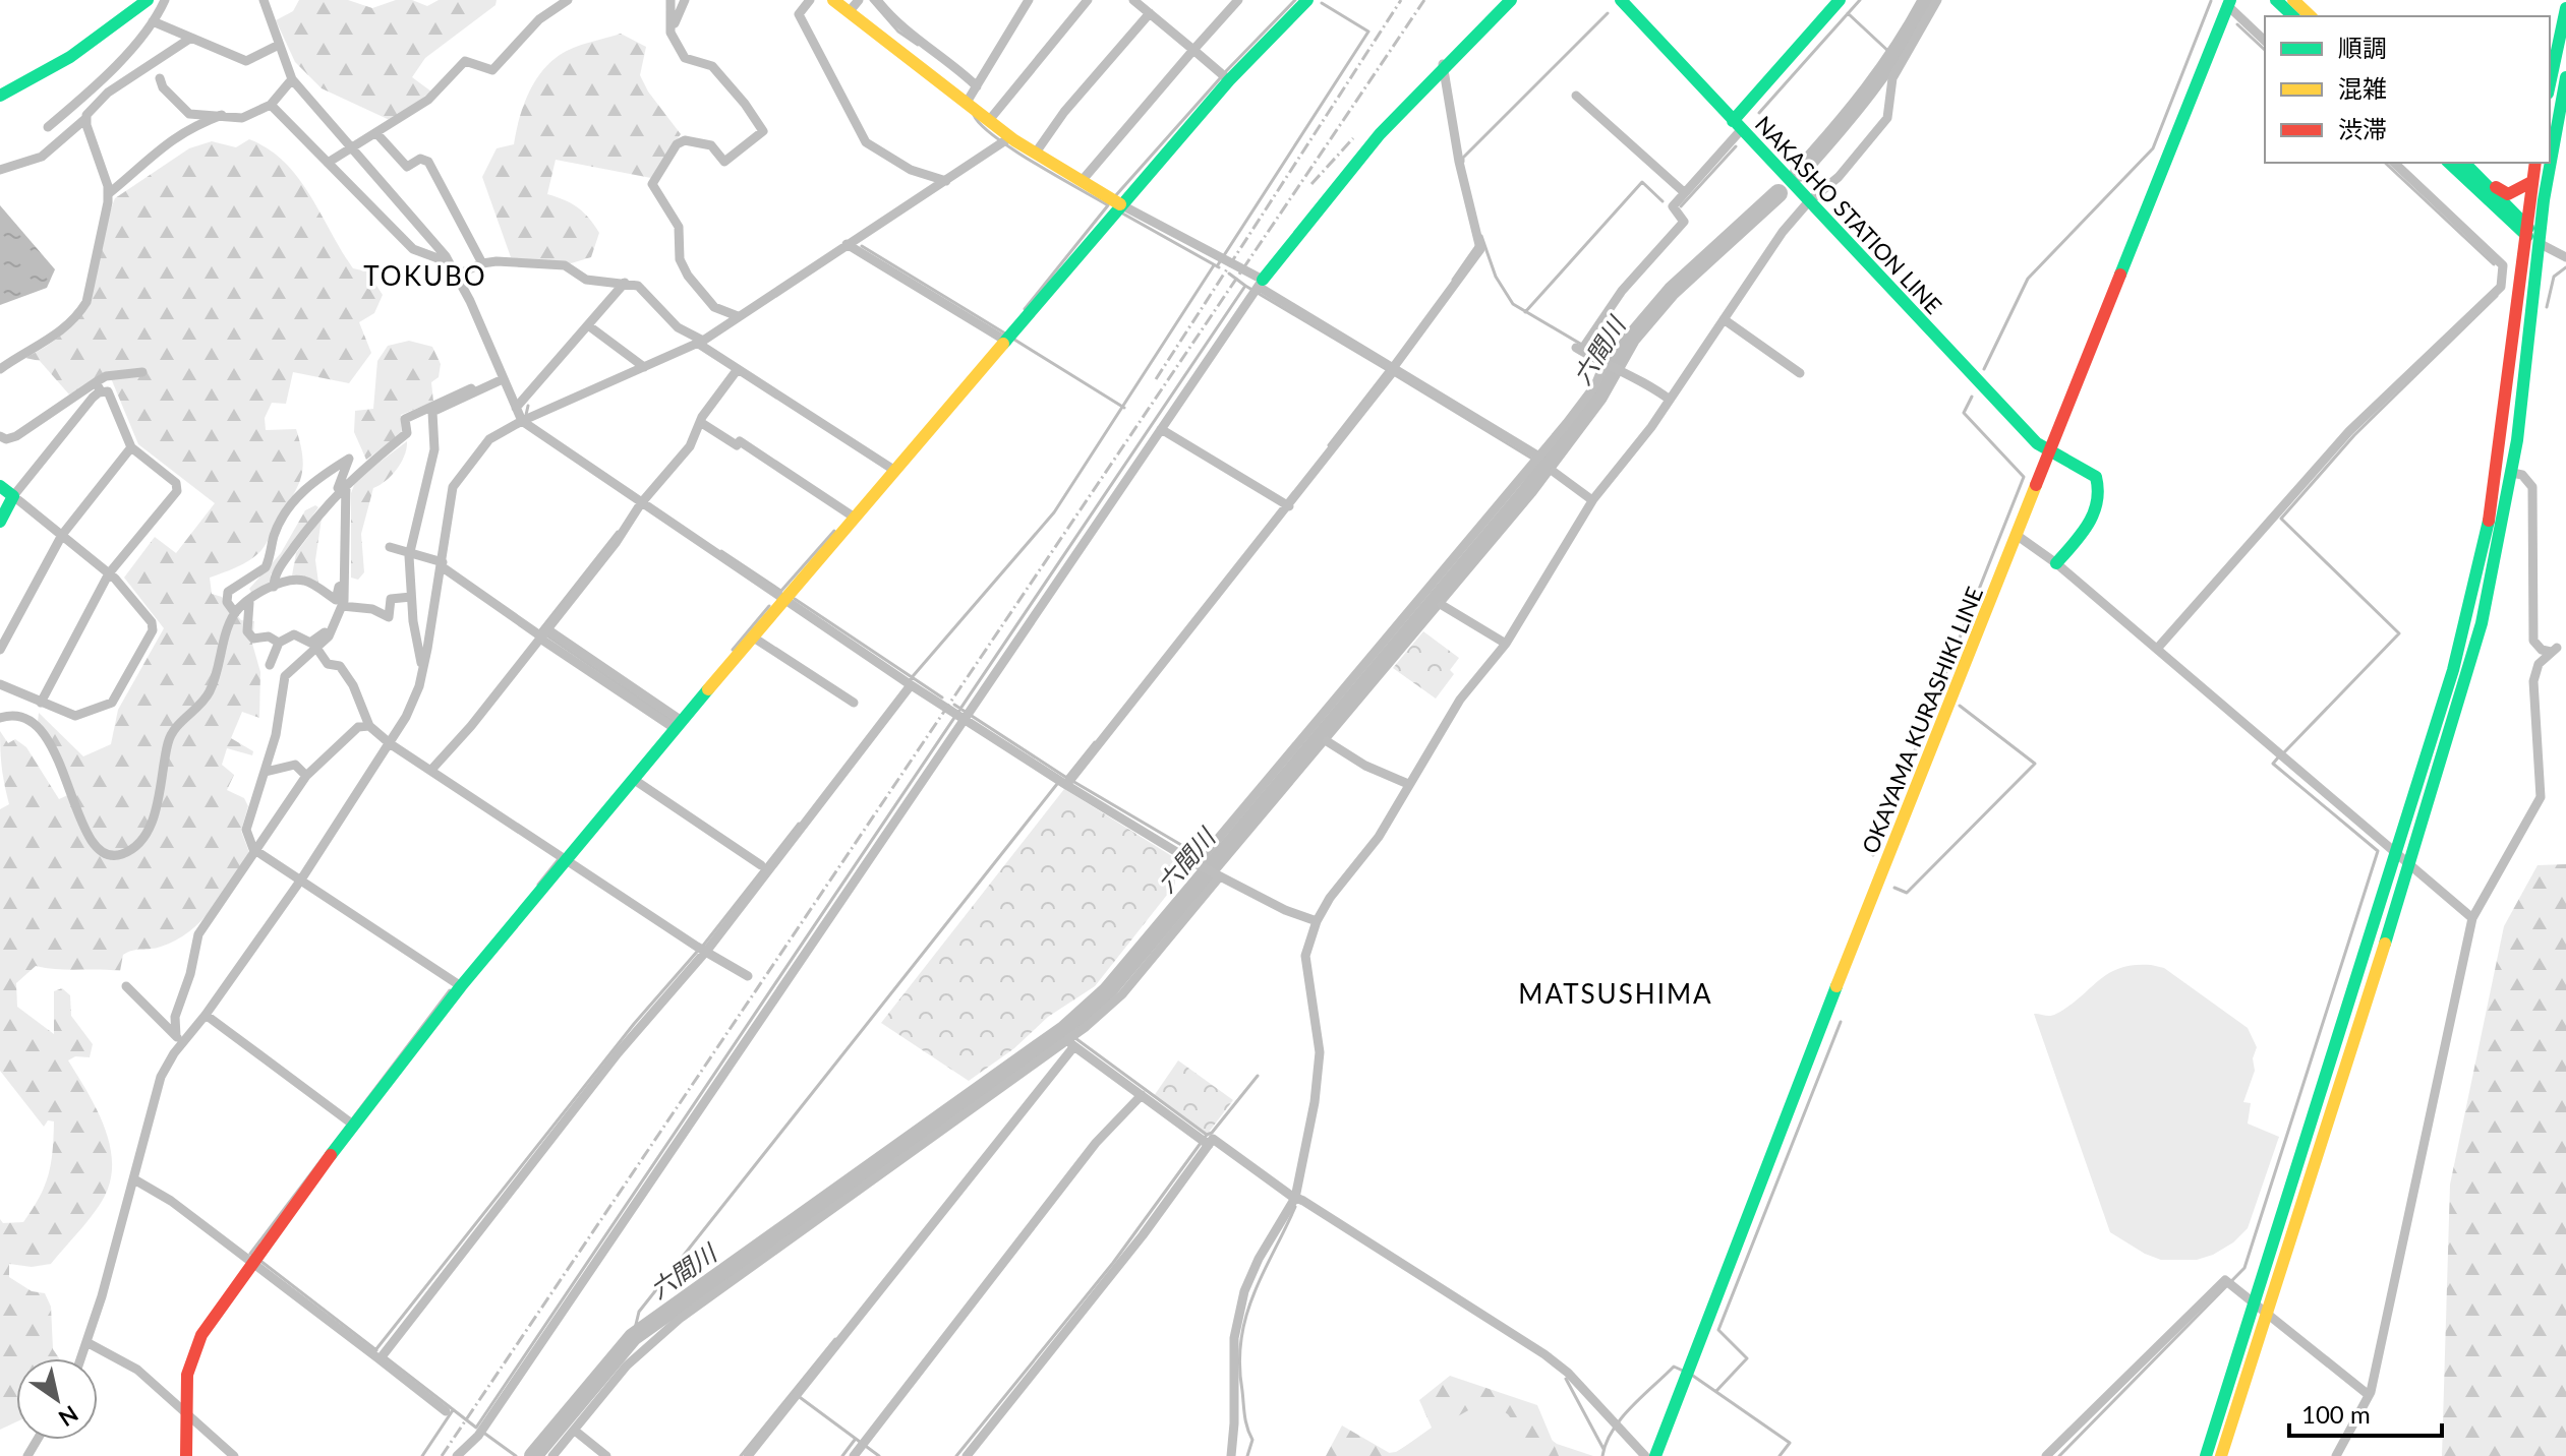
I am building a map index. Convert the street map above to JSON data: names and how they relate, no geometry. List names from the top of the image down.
{
  "streets": {
    "street": ["NAKASHO STATION LINE", "OKAYAMA KURASHIKI LINE"]
  },
  "crossings": [
    ["NAKASHO STATION LINE", "OKAYAMA KURASHIKI LINE"]
  ],
  "districts": ["TOKUBO", "MATSUSHIMA"],
  "water": ["六間川"],
  "legend": ["順調", "混雑", "渋滞"],
  "scale_bar": "100 m",
  "north": "bottom right"
}
